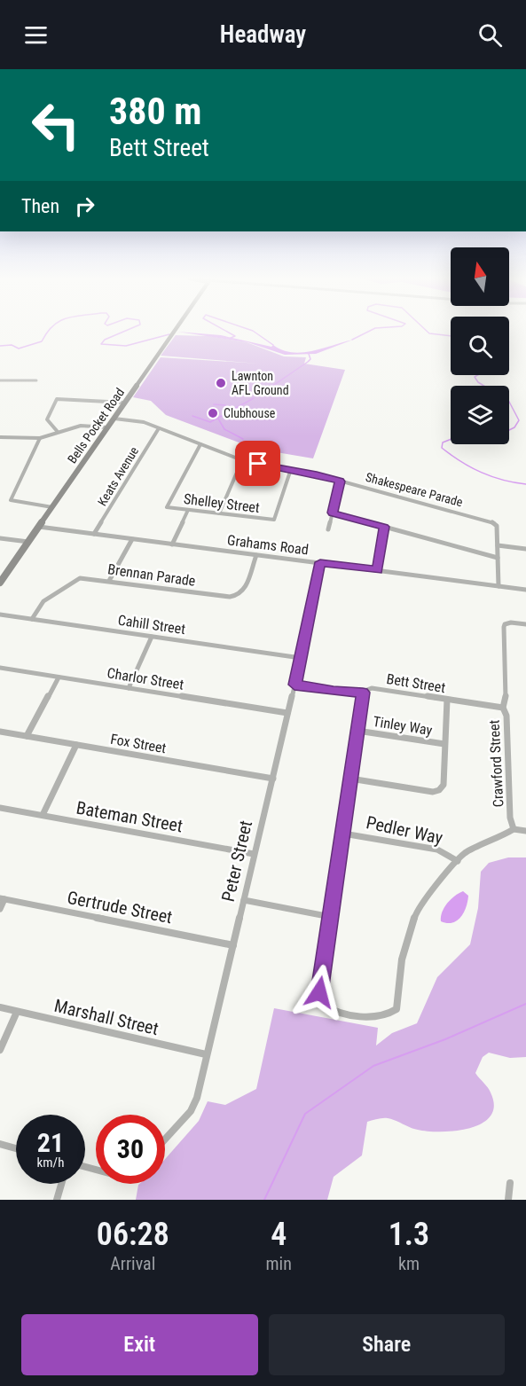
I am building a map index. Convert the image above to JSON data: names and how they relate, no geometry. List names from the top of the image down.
{
  "streets": {
    "main road": ["Bells Pocket Road"],
    "street": [
      "Keats Avenue",
      "Shakespeare Parade",
      "Shelley Street",
      "Grahams Road",
      "Brennan Parade",
      "Cahill Street",
      "Charlor Street",
      "Bett Street",
      "Tinley Way",
      "Fox Street",
      "Crawford Street",
      "Bateman Street",
      "Pedler Way",
      "Peter Street",
      "Gertrude Street",
      "Marshall Street"
    ]
  },
  "crossings": [
    ["Bells Pocket Road", "Shakespeare Parade"],
    ["Bells Pocket Road", "Grahams Road"],
    ["Keats Avenue", "Shakespeare Parade"],
    ["Keats Avenue", "Grahams Road"],
    ["Shakespeare Parade", "Shelley Street"],
    ["Shakespeare Parade", "Grahams Road"],
    ["Grahams Road", "Brennan Parade"],
    ["Grahams Road", "Peter Street"],
    ["Brennan Parade", "Cahill Street"],
    ["Cahill Street", "Peter Street"],
    ["Charlor Street", "Peter Street"],
    ["Bett Street", "Crawford Street"],
    ["Bett Street", "Peter Street"],
    ["Fox Street", "Peter Street"],
    ["Bateman Street", "Peter Street"],
    ["Peter Street", "Gertrude Street"],
    ["Peter Street", "Marshall Street"]
  ],
  "places": ["Lawnton AFL Ground", "Clubhouse"],
  "north": "top",
  "page": {
    "header": "Headway",
    "turn": ["380 m", "Bett Street"],
    "then": "Then",
    "speed": "21 km/h",
    "limit": "30",
    "eta": [
      "06:28",
      "Arrival",
      "4",
      "min",
      "1.3",
      "km"
    ],
    "buttons": ["Exit", "Share"]
  }
}
